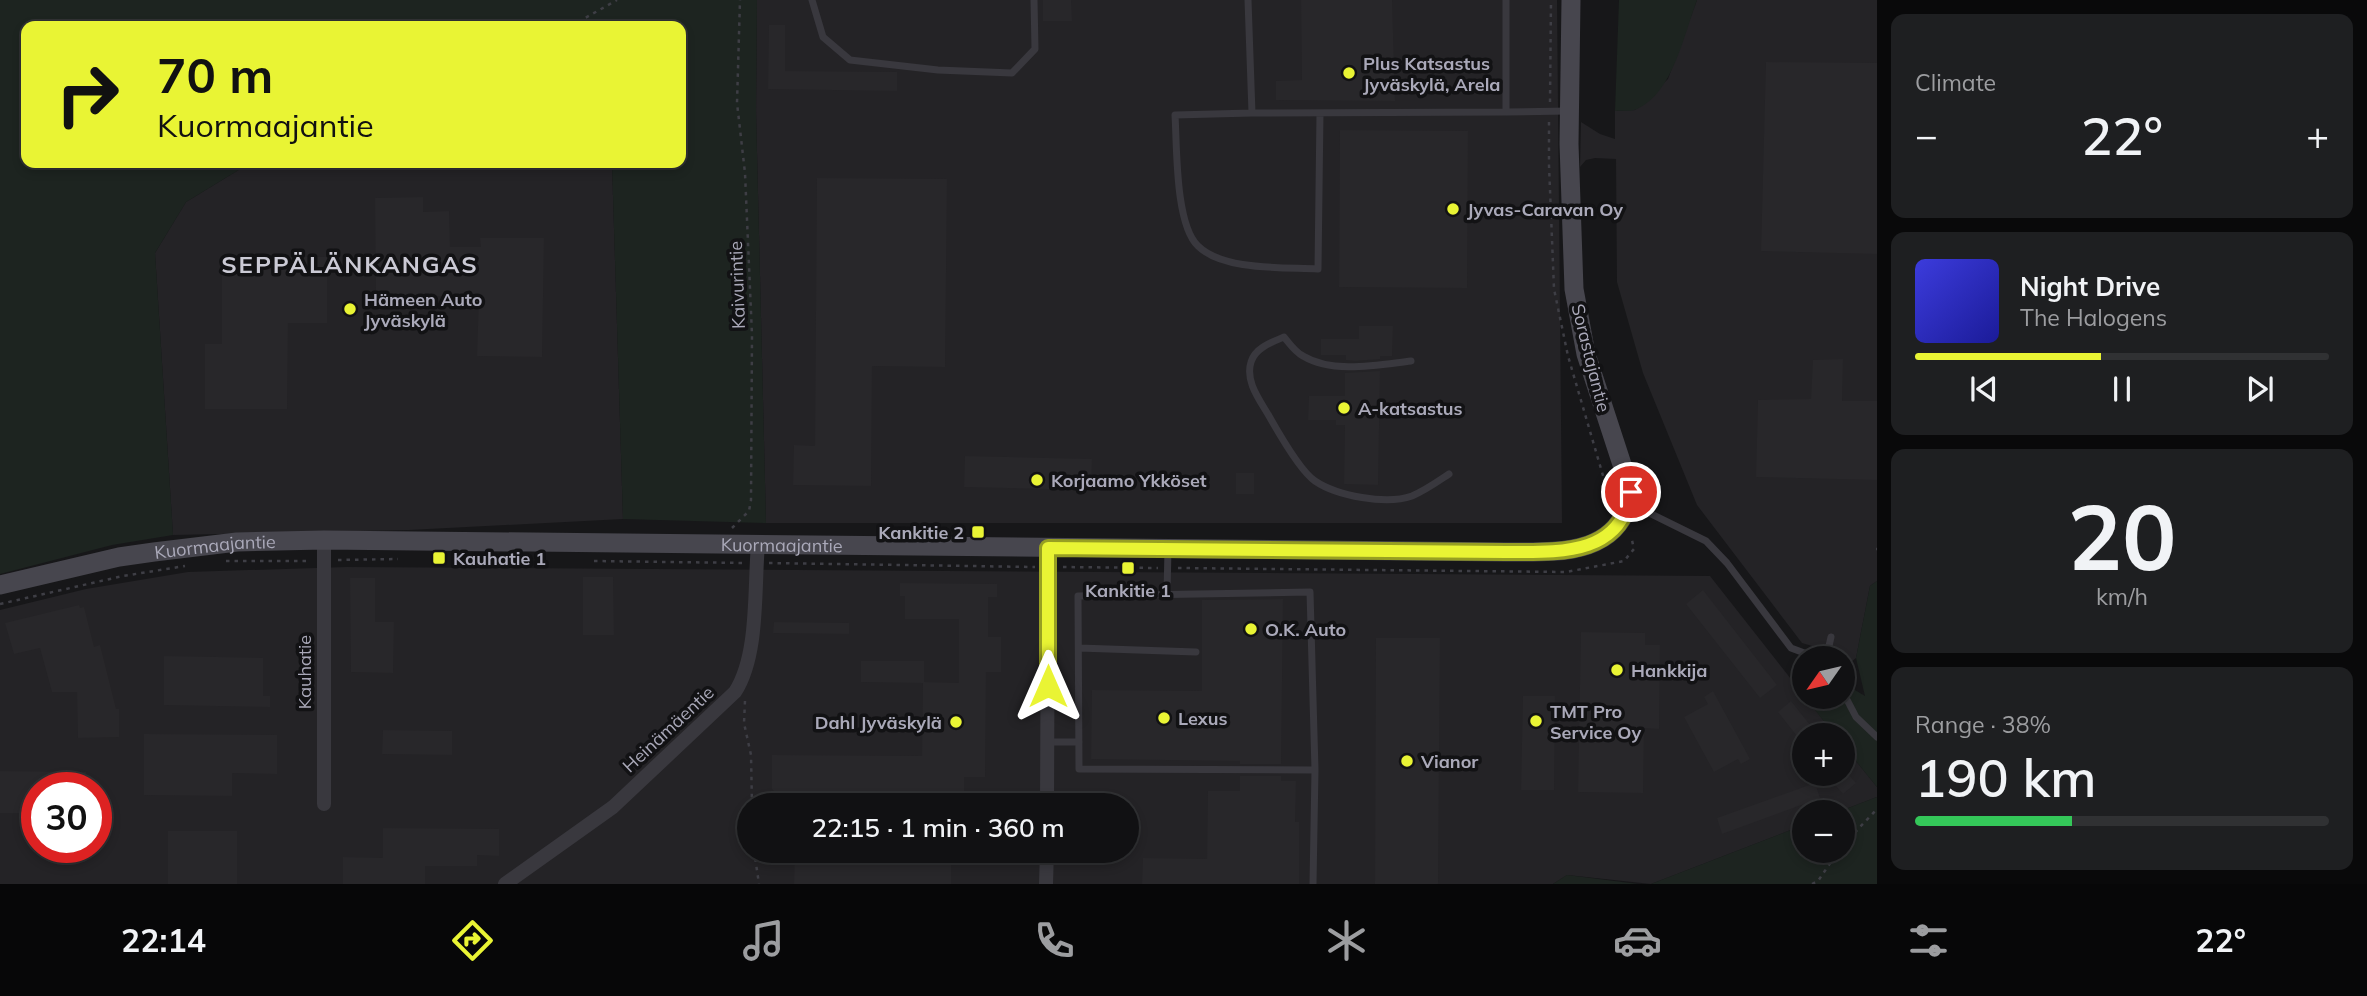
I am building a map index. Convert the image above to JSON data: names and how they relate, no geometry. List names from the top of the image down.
{
  "streets": {
    "street": [
      "Sorastajantie",
      "Kuormaajantie",
      "Kauhatie",
      "Heinämäentie"
    ],
    "path": ["Kaivurintie"]
  },
  "crossings": [
    ["Kaivurintie", "Kuormaajantie"],
    ["Sorastajantie", "Kuormaajantie"],
    ["Kuormaajantie", "Kauhatie"],
    ["Kuormaajantie", "Heinämäentie"]
  ],
  "districts": ["SEPPÄLÄNKANGAS"],
  "places": {
    "other": [
      "Plus Katsastus Jyväskylä, Arela",
      "Jyvas-Caravan Oy",
      "Hämeen Auto Jyväskylä",
      "A-katsastus",
      "Korjaamo Ykköset",
      "O.K. Auto",
      "Hankkija",
      "Lexus",
      "TMT Pro Service Oy",
      "Dahl Jyväskylä",
      "Vianor"
    ],
    "transit": ["Kankitie 2", "Kauhatie 1", "Kankitie 1"]
  },
  "north": "bottom left",
  "page": {
    "tile": [
      "Climate",
      ["20", "km/h"],
      ["Range · 38%", "190 km"]
    ],
    "turn": ["70 m", "Kuormaajantie"],
    "heat": ["−", "22°", "+"],
    "song": ["Night Drive", "The Halogens"],
    "map_buttons": ["+", "−"],
    "limit": "30",
    "trip": "22:15 · 1 min · 360 m",
    "tabs": ["22:14", "22°"]
  }
}
